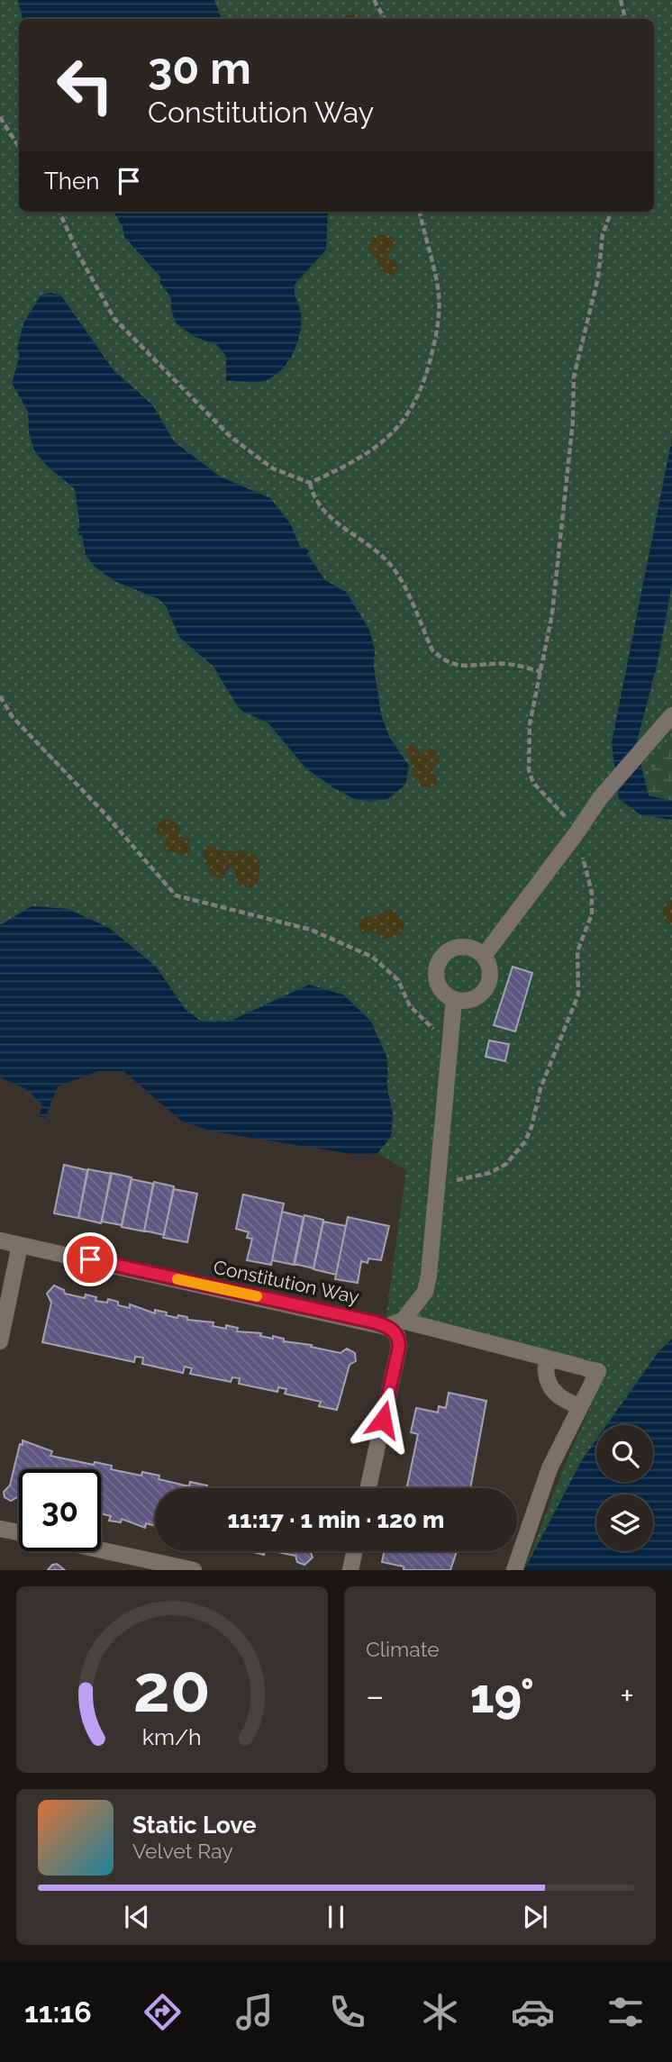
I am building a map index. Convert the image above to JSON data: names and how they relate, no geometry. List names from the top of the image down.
{
  "streets": {
    "street": ["Constitution Way"]
  },
  "page": {
    "turn": ["30 m", "Constitution Way"],
    "then": "Then",
    "limit": "30",
    "trip": "11:17 · 1 min · 120 m",
    "tile": "Climate",
    "heat": ["−", "19°", "+"],
    "song": ["Static Love", "Velvet Ray"],
    "tabs": "11:16",
    "gauge": ["20", "km/h"]
  }
}
